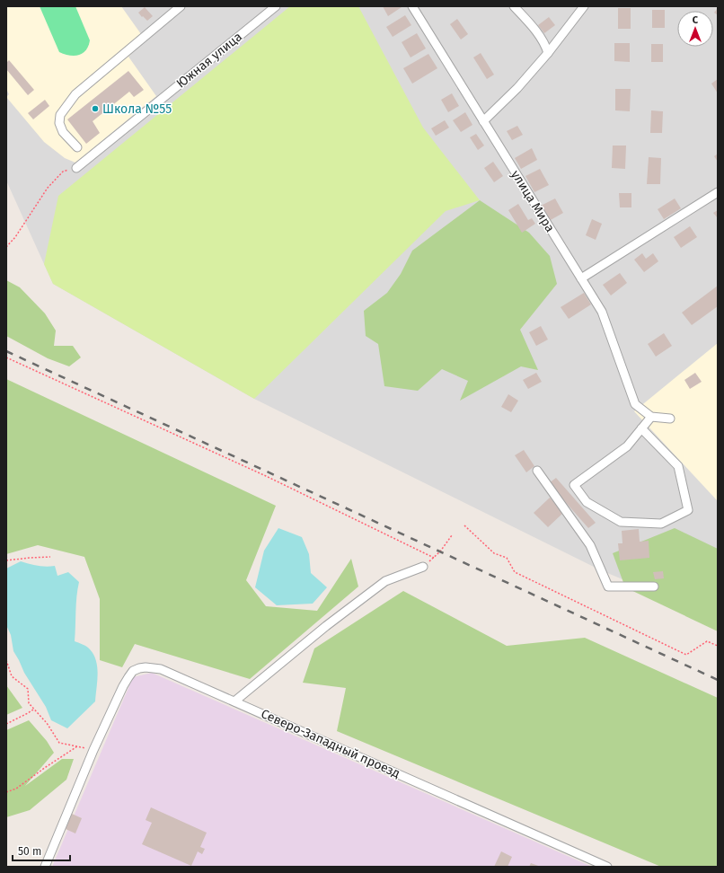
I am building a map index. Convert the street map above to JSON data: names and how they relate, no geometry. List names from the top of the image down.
{
  "streets": {
    "street": ["Южная улица", "улица Мира", "Северо-Западный проезд"]
  },
  "places": ["Школа №55"],
  "scale_bar": "50 m",
  "north": "top"
}
